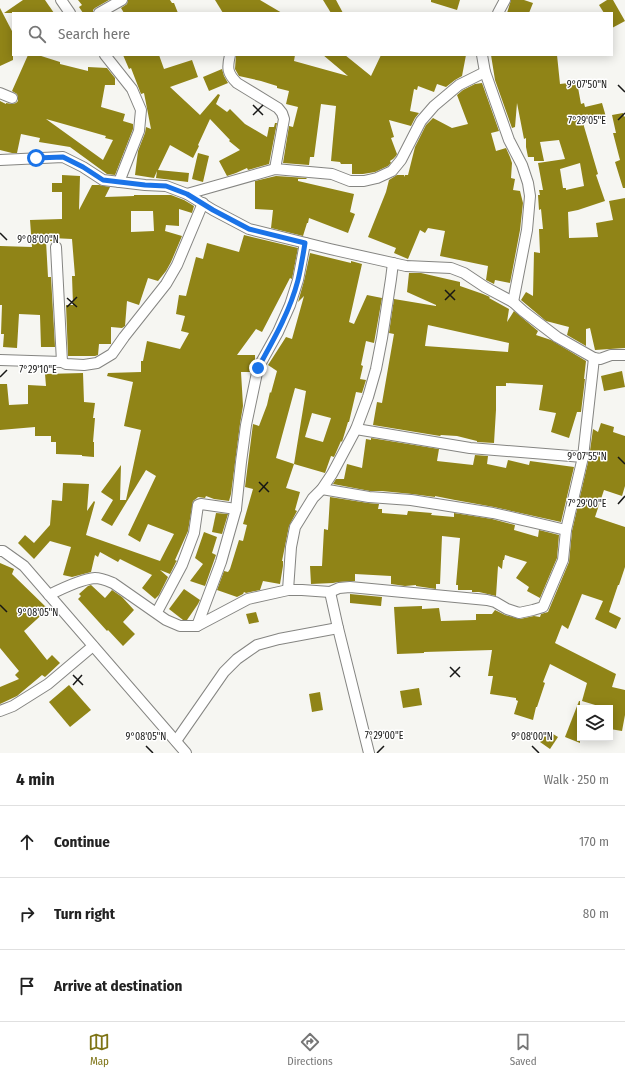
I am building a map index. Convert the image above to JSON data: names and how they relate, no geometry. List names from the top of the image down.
{
  "page": {
    "search": "Search here",
    "heading": ["4 min", "Walk · 250 m"],
    "list": [
      ["Continue", "170 m"],
      ["Turn right", "80 m"],
      "Arrive at destination"
    ],
    "nav": ["Map", "Directions", "Saved"]
  },
  "coordinates": [
    "9°07'50\"N",
    "7°29'05\"E",
    "9°08'00\"N",
    "7°29'10\"E",
    "9°07'55\"N",
    "7°29'00\"E",
    "9°08'05\"N"
  ]
}
